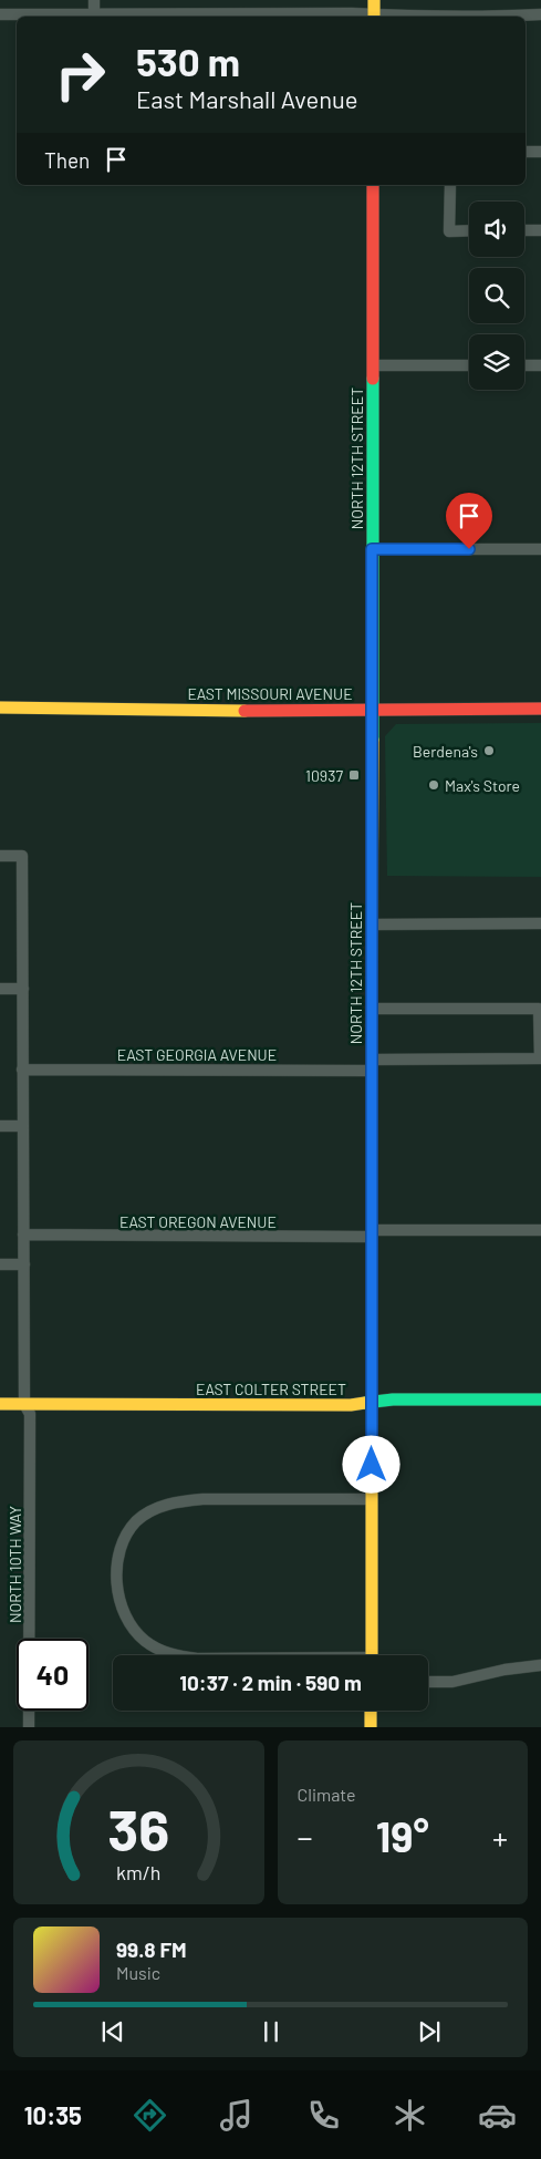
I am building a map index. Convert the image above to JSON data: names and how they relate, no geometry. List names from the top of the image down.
{
  "streets": {
    "street": [
      "NORTH 12TH STREET",
      "EAST MISSOURI AVENUE",
      "EAST GEORGIA AVENUE",
      "EAST OREGON AVENUE",
      "EAST COLTER STREET",
      "NORTH 10TH WAY"
    ]
  },
  "crossings": [
    ["NORTH 12TH STREET", "EAST MISSOURI AVENUE"],
    ["NORTH 12TH STREET", "EAST GEORGIA AVENUE"],
    ["NORTH 12TH STREET", "EAST OREGON AVENUE"],
    ["NORTH 12TH STREET", "EAST COLTER STREET"],
    ["EAST GEORGIA AVENUE", "NORTH 10TH WAY"],
    ["EAST OREGON AVENUE", "NORTH 10TH WAY"],
    ["EAST COLTER STREET", "NORTH 10TH WAY"]
  ],
  "places": {
    "other": ["Berdena's", "Max's Store"],
    "transit": ["10937"]
  },
  "page": {
    "turn": ["530 m", "East Marshall Avenue"],
    "then": "Then",
    "limit": "40",
    "trip": "10:37 · 2 min · 590 m",
    "tile": "Climate",
    "heat": ["−", "19°", "+"],
    "song": ["99.8 FM", "Music"],
    "tabs": "10:35",
    "gauge": ["36", "km/h"]
  }
}
